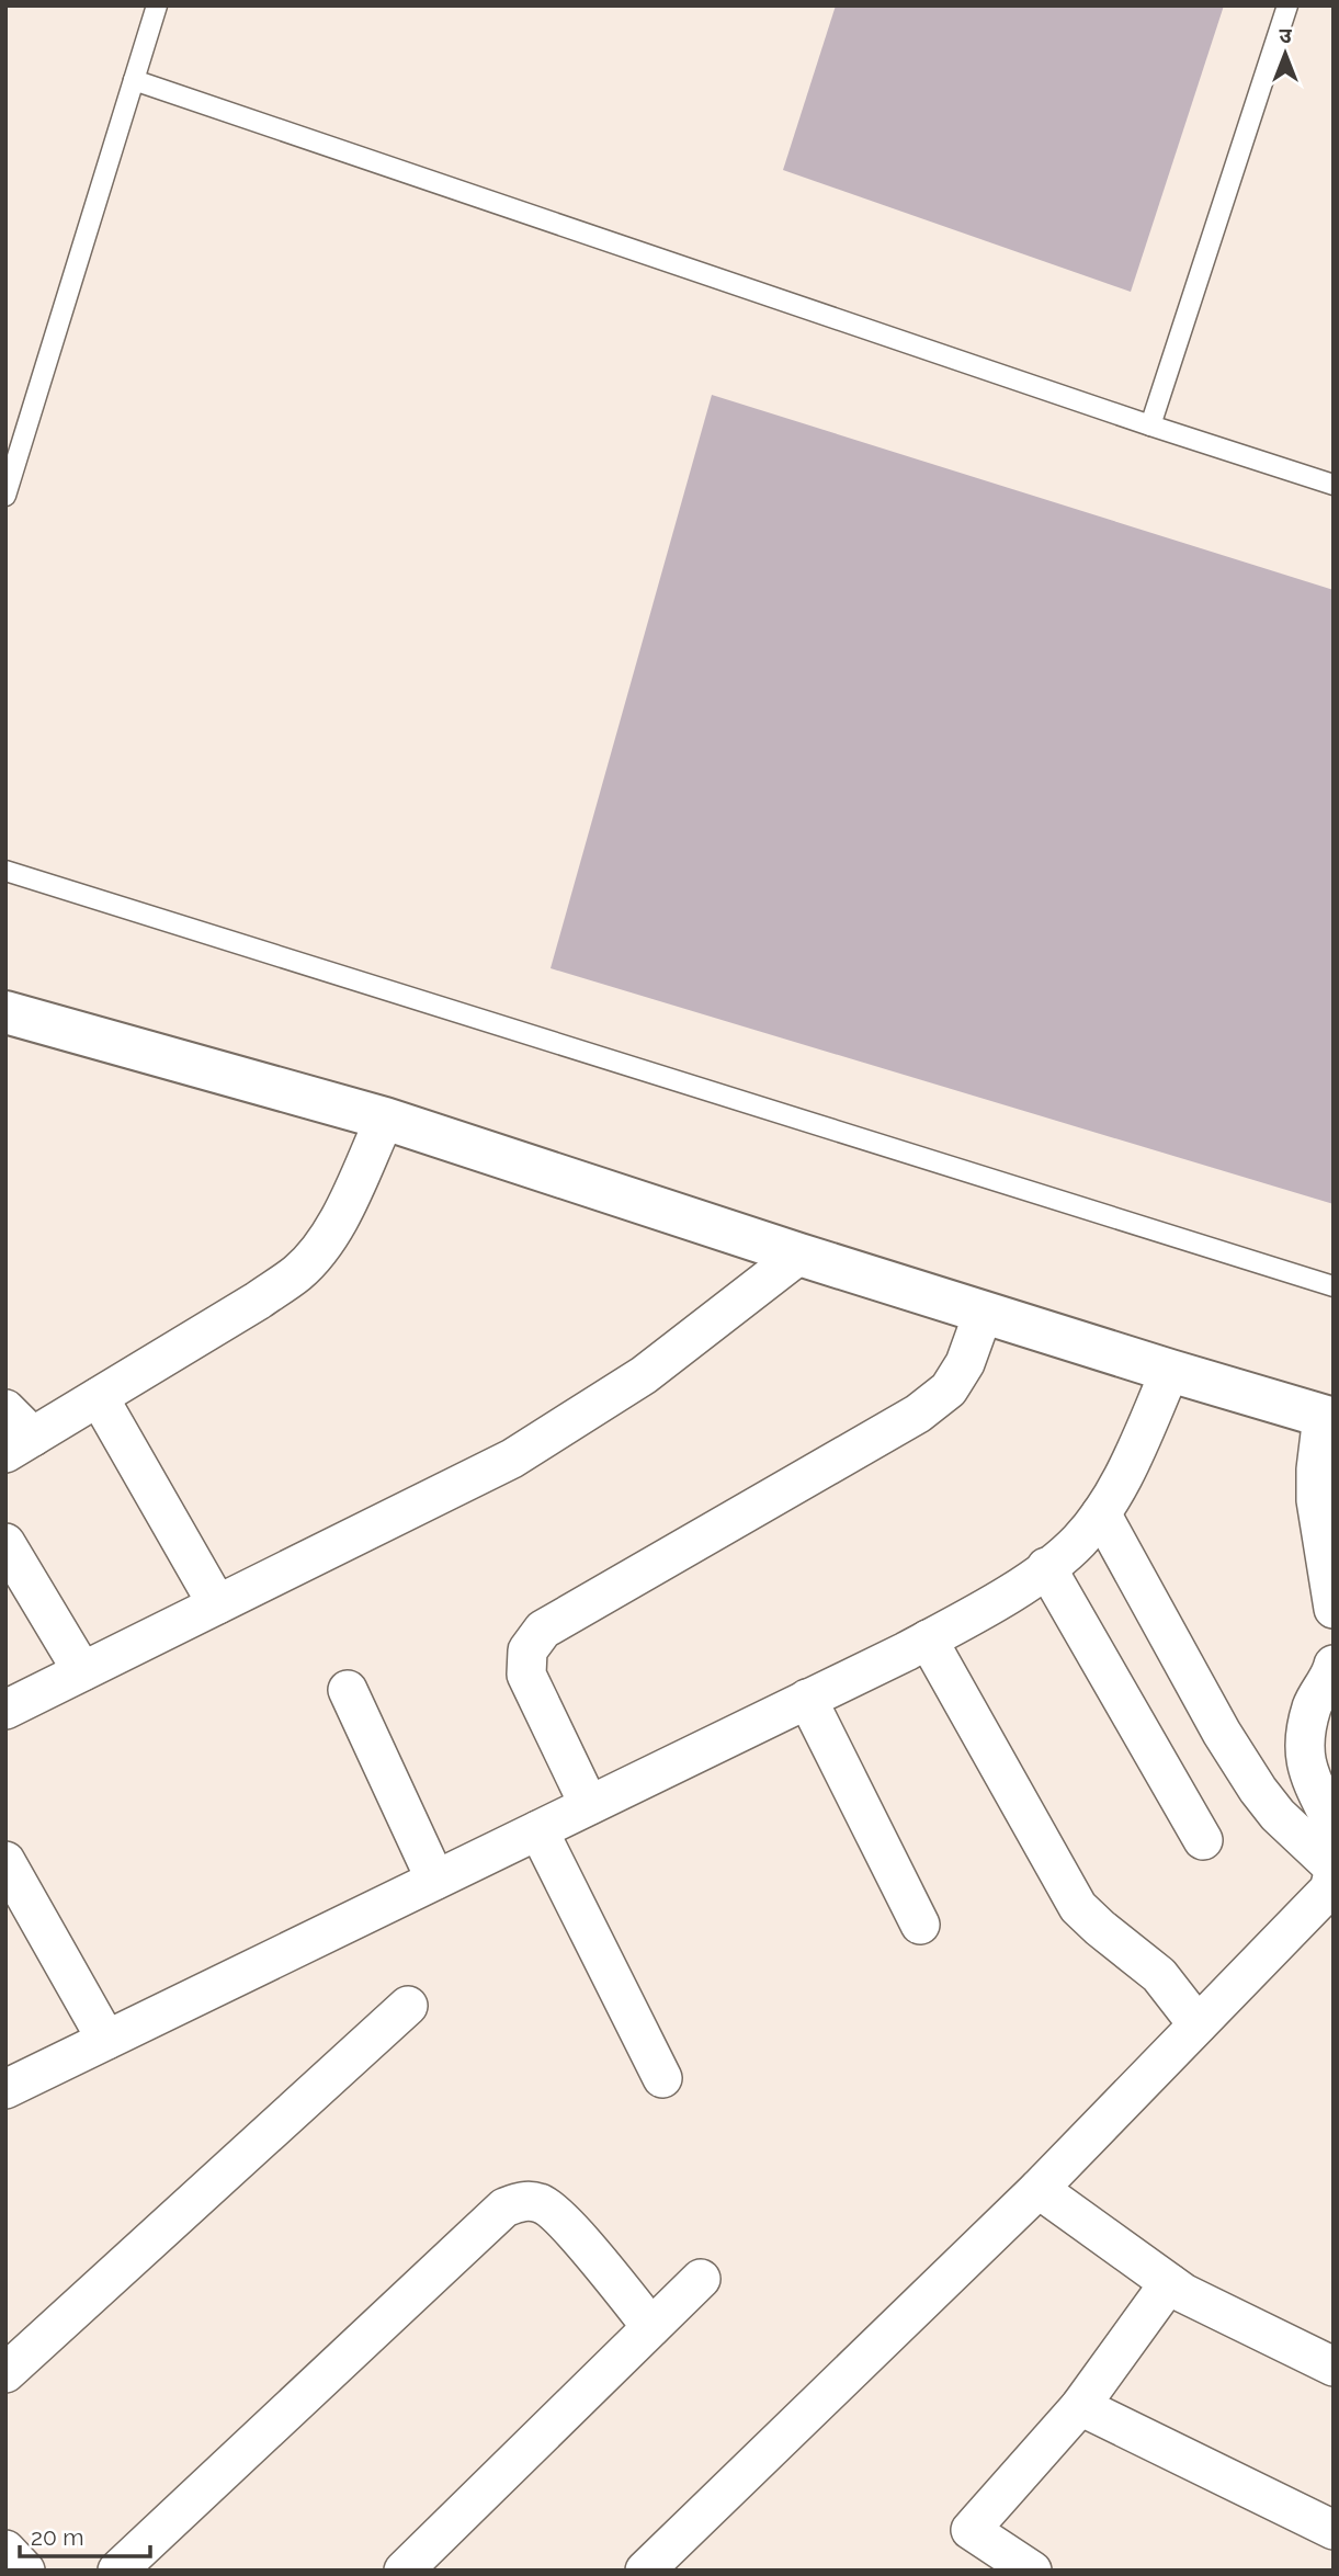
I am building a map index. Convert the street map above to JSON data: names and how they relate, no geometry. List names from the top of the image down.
{
  "scale_bar": "20 m",
  "north": "top"
}
